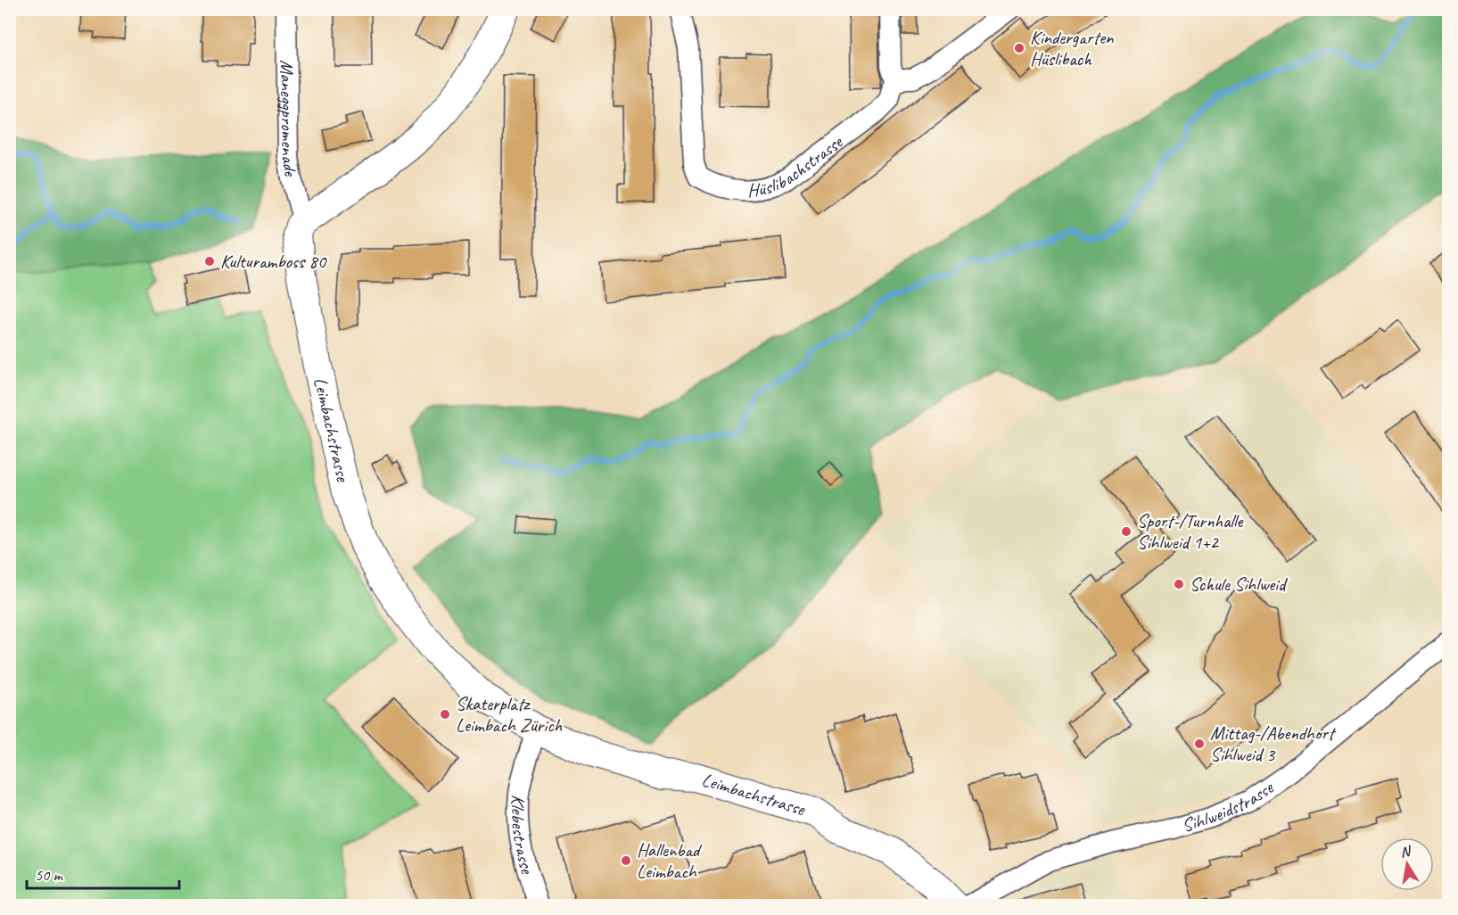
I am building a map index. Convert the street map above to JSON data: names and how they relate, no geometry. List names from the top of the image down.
{
  "streets": {
    "street": [
      "Maneggpromenade",
      "Hüslibachstrasse",
      "Leimbachstrasse",
      "Sihlweidstrasse",
      "Klebestrasse"
    ]
  },
  "crossings": [
    ["Maneggpromenade", "Leimbachstrasse"],
    ["Leimbachstrasse", "Klebestrasse"]
  ],
  "places": [
    "Kindergarten Hüslibach",
    "Kulturamboss 80",
    "Sport-/Turnhalle Sihlweid 1+2",
    "Schule Sihlweid",
    "Skaterplatz Leimbach Zürich",
    "Mittag-/Abendhort Sihlweid 3",
    "Hallenbad Leimbach"
  ],
  "scale_bar": "50 m",
  "north": "top"
}
